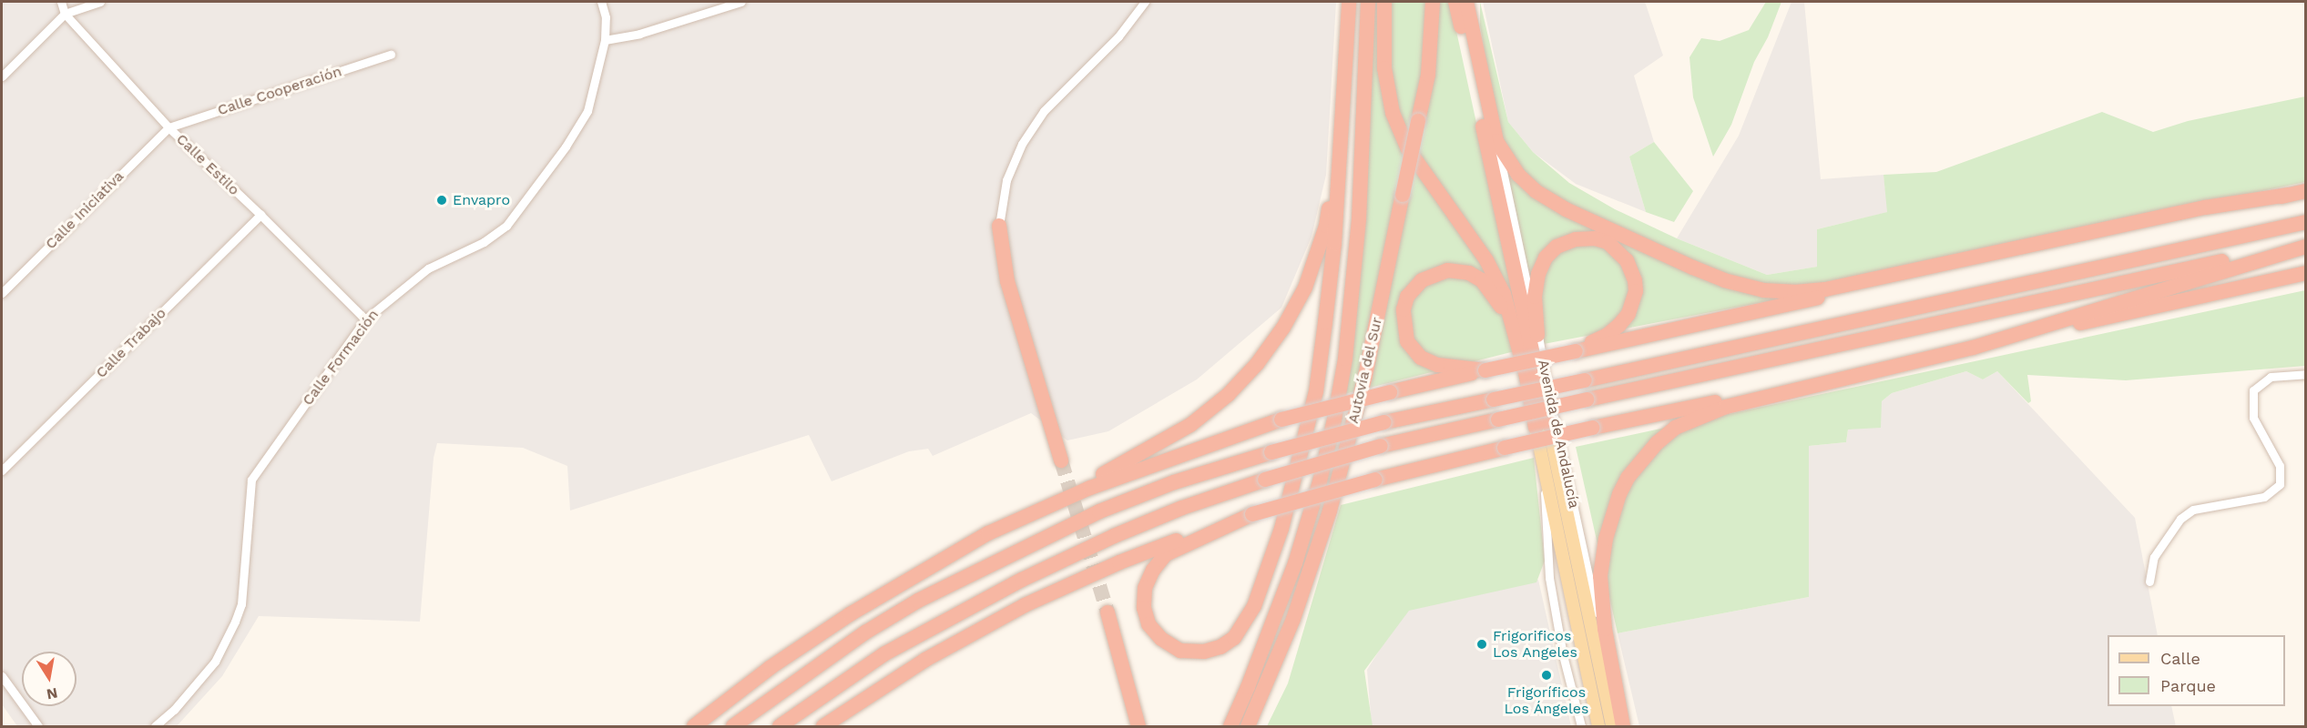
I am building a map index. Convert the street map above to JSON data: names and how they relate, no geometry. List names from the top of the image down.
{
  "streets": {
    "highway": ["Autovía del Sur"],
    "main road": ["Avenida de Andalucía"],
    "street": [
      "Calle Cooperación",
      "Calle Estilo",
      "Calle Iniciativa",
      "Calle Trabajo",
      "Calle Formación"
    ]
  },
  "crossings": [
    ["Calle Cooperación", "Calle Estilo"],
    ["Calle Cooperación", "Calle Iniciativa"],
    ["Calle Estilo", "Calle Iniciativa"],
    ["Calle Estilo", "Calle Trabajo"],
    ["Calle Estilo", "Calle Formación"]
  ],
  "places": ["Envapro", "Frigorificos Los Angeles", "Frigoríficos Los Ángeles"],
  "legend": ["Calle", "Parque"],
  "north": "bottom"
}
